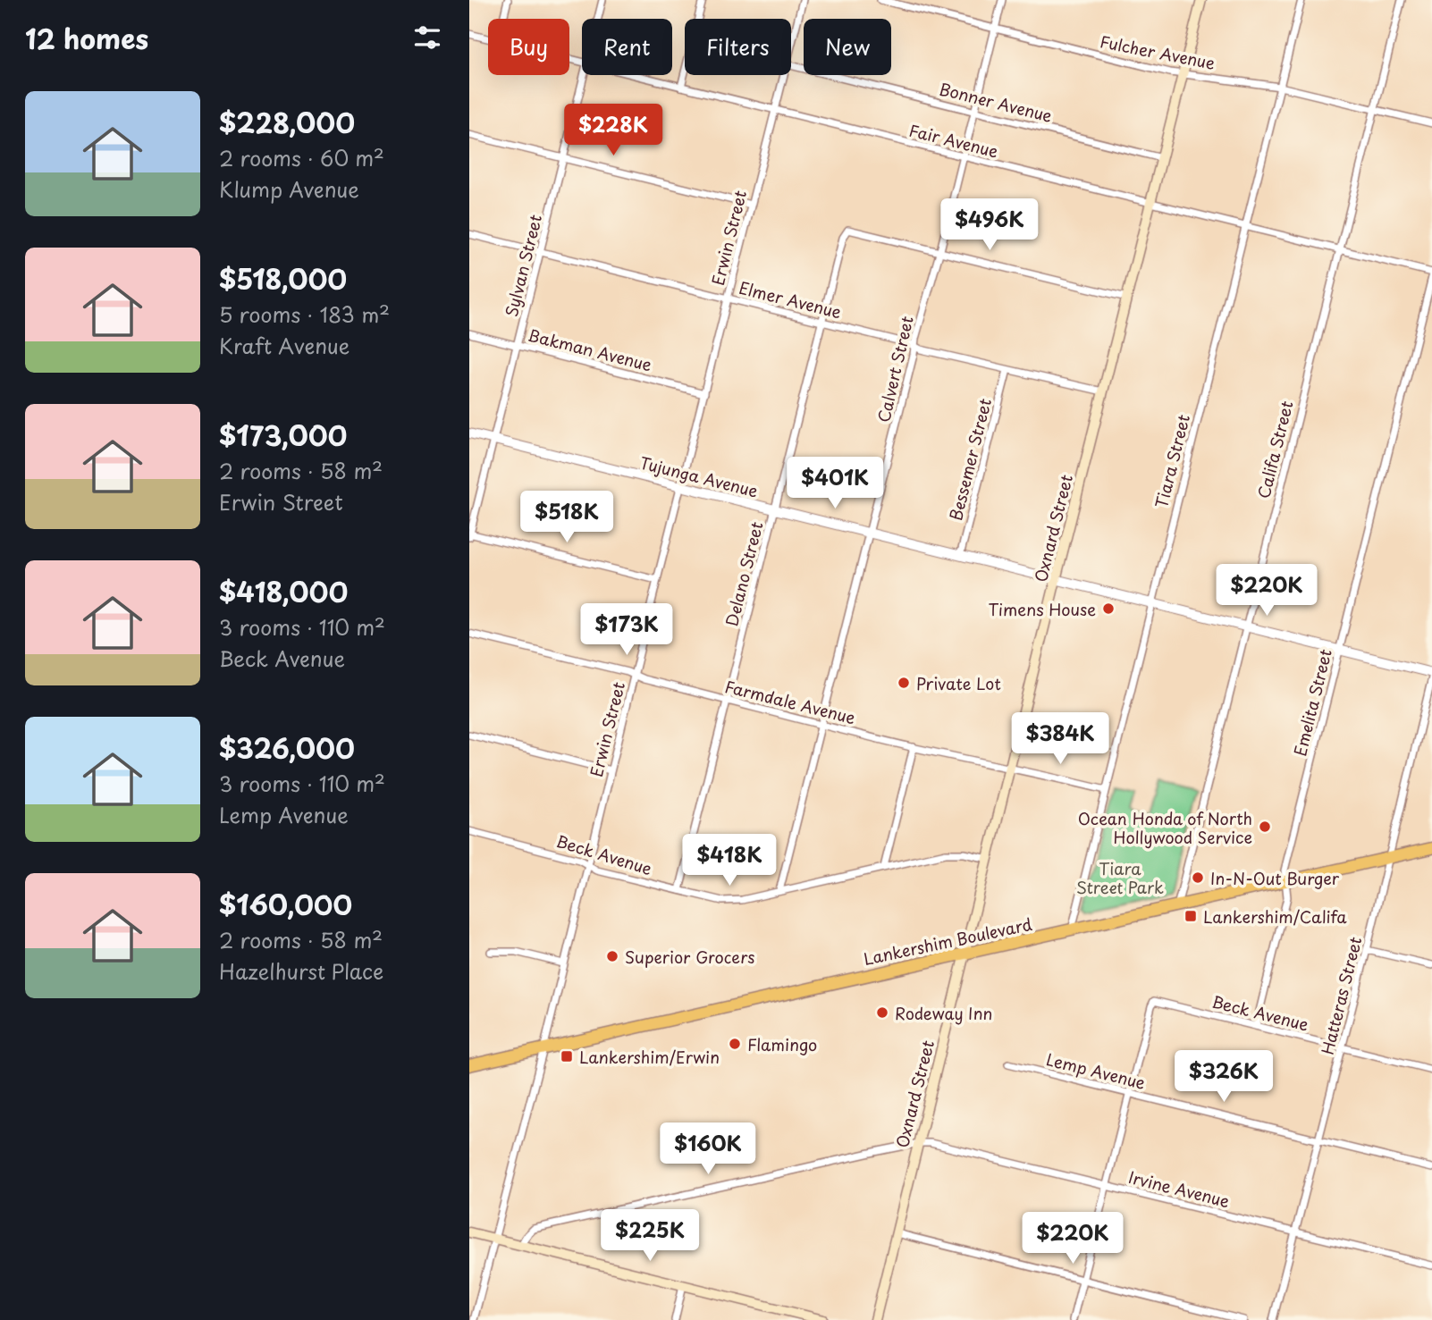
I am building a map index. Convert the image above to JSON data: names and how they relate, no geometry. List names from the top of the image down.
{
  "streets": {
    "main road": ["Oxnard Street", "Lankershim Boulevard"],
    "street": [
      "Fulcher Avenue",
      "Bonner Avenue",
      "Fair Avenue",
      "Erwin Street",
      "Sylvan Street",
      "Elmer Avenue",
      "Bakman Avenue",
      "Calvert Street",
      "Califa Street",
      "Bessemer Street",
      "Tiara Street",
      "Tujunga Avenue",
      "Delano Street",
      "Farmdale Avenue",
      "Emelita Street",
      "Beck Avenue",
      "Hatteras Street",
      "Lemp Avenue",
      "Irvine Avenue"
    ]
  },
  "crossings": [
    ["Fulcher Avenue", "Calvert Street"],
    ["Fulcher Avenue", "Califa Street"],
    ["Fulcher Avenue", "Tiara Street"],
    ["Fulcher Avenue", "Oxnard Street"],
    ["Bonner Avenue", "Calvert Street"],
    ["Bonner Avenue", "Oxnard Street"],
    ["Fair Avenue", "Erwin Street"],
    ["Fair Avenue", "Calvert Street"],
    ["Fair Avenue", "Califa Street"],
    ["Fair Avenue", "Tiara Street"],
    ["Fair Avenue", "Oxnard Street"],
    ["Fair Avenue", "Emelita Street"],
    ["Erwin Street", "Elmer Avenue"],
    ["Erwin Street", "Bakman Avenue"],
    ["Erwin Street", "Tujunga Avenue"],
    ["Erwin Street", "Farmdale Avenue"],
    ["Erwin Street", "Beck Avenue"],
    ["Erwin Street", "Lankershim Boulevard"],
    ["Sylvan Street", "Elmer Avenue"],
    ["Sylvan Street", "Bakman Avenue"],
    ["Sylvan Street", "Tujunga Avenue"],
    ["Elmer Avenue", "Calvert Street"],
    ["Elmer Avenue", "Bessemer Street"],
    ["Elmer Avenue", "Oxnard Street"],
    ["Elmer Avenue", "Delano Street"],
    ["Calvert Street", "Tujunga Avenue"],
    ["Calvert Street", "Delano Street"],
    ["Calvert Street", "Farmdale Avenue"],
    ["Calvert Street", "Beck Avenue"],
    ["Califa Street", "Tujunga Avenue"],
    ["Califa Street", "Lankershim Boulevard"],
    ["Bessemer Street", "Tujunga Avenue"],
    ["Tiara Street", "Tujunga Avenue"],
    ["Tiara Street", "Farmdale Avenue"],
    ["Tiara Street", "Lankershim Boulevard"],
    ["Tujunga Avenue", "Oxnard Street"],
    ["Tujunga Avenue", "Delano Street"],
    ["Tujunga Avenue", "Emelita Street"],
    ["Tujunga Avenue", "Hatteras Street"],
    ["Oxnard Street", "Farmdale Avenue"],
    ["Oxnard Street", "Beck Avenue"],
    ["Oxnard Street", "Lankershim Boulevard"],
    ["Oxnard Street", "Irvine Avenue"],
    ["Delano Street", "Farmdale Avenue"],
    ["Delano Street", "Beck Avenue"],
    ["Emelita Street", "Beck Avenue"],
    ["Emelita Street", "Lankershim Boulevard"],
    ["Beck Avenue", "Hatteras Street"],
    ["Beck Avenue", "Lemp Avenue"],
    ["Lankershim Boulevard", "Hatteras Street"],
    ["Hatteras Street", "Lemp Avenue"],
    ["Hatteras Street", "Irvine Avenue"]
  ],
  "parks": ["Tiara Street Park"],
  "places": {
    "other": [
      "Timens House",
      "Private Lot",
      "Ocean Honda of North Hollywood Service",
      "In-N-Out Burger",
      "Superior Grocers",
      "Rodeway Inn",
      "Flamingo"
    ],
    "transit": ["Lankershim/Califa", "Lankershim/Erwin"]
  },
  "page": {
    "heading": "12 homes",
    "chip": [
      "Buy",
      "Rent",
      "Filters",
      "New"
    ],
    "list": [
      {
        "name": "$228,000",
        "note": "2 rooms · 60 m² · Klump Avenue"
      },
      {
        "name": "$518,000",
        "note": "5 rooms · 183 m² · Kraft Avenue"
      },
      {
        "name": "$173,000",
        "note": "2 rooms · 58 m² · Erwin Street"
      },
      {
        "name": "$418,000",
        "note": "3 rooms · 110 m² · Beck Avenue"
      },
      {
        "name": "$326,000",
        "note": "3 rooms · 110 m² · Lemp Avenue"
      },
      {
        "name": "$160,000",
        "note": "2 rooms · 58 m² · Hazelhurst Place"
      }
    ],
    "price": [
      "$228K",
      "$496K",
      "$401K",
      "$518K",
      "$220K",
      "$173K",
      "$384K",
      "$418K",
      "$326K",
      "$160K",
      "$225K",
      "$220K"
    ]
  }
}
